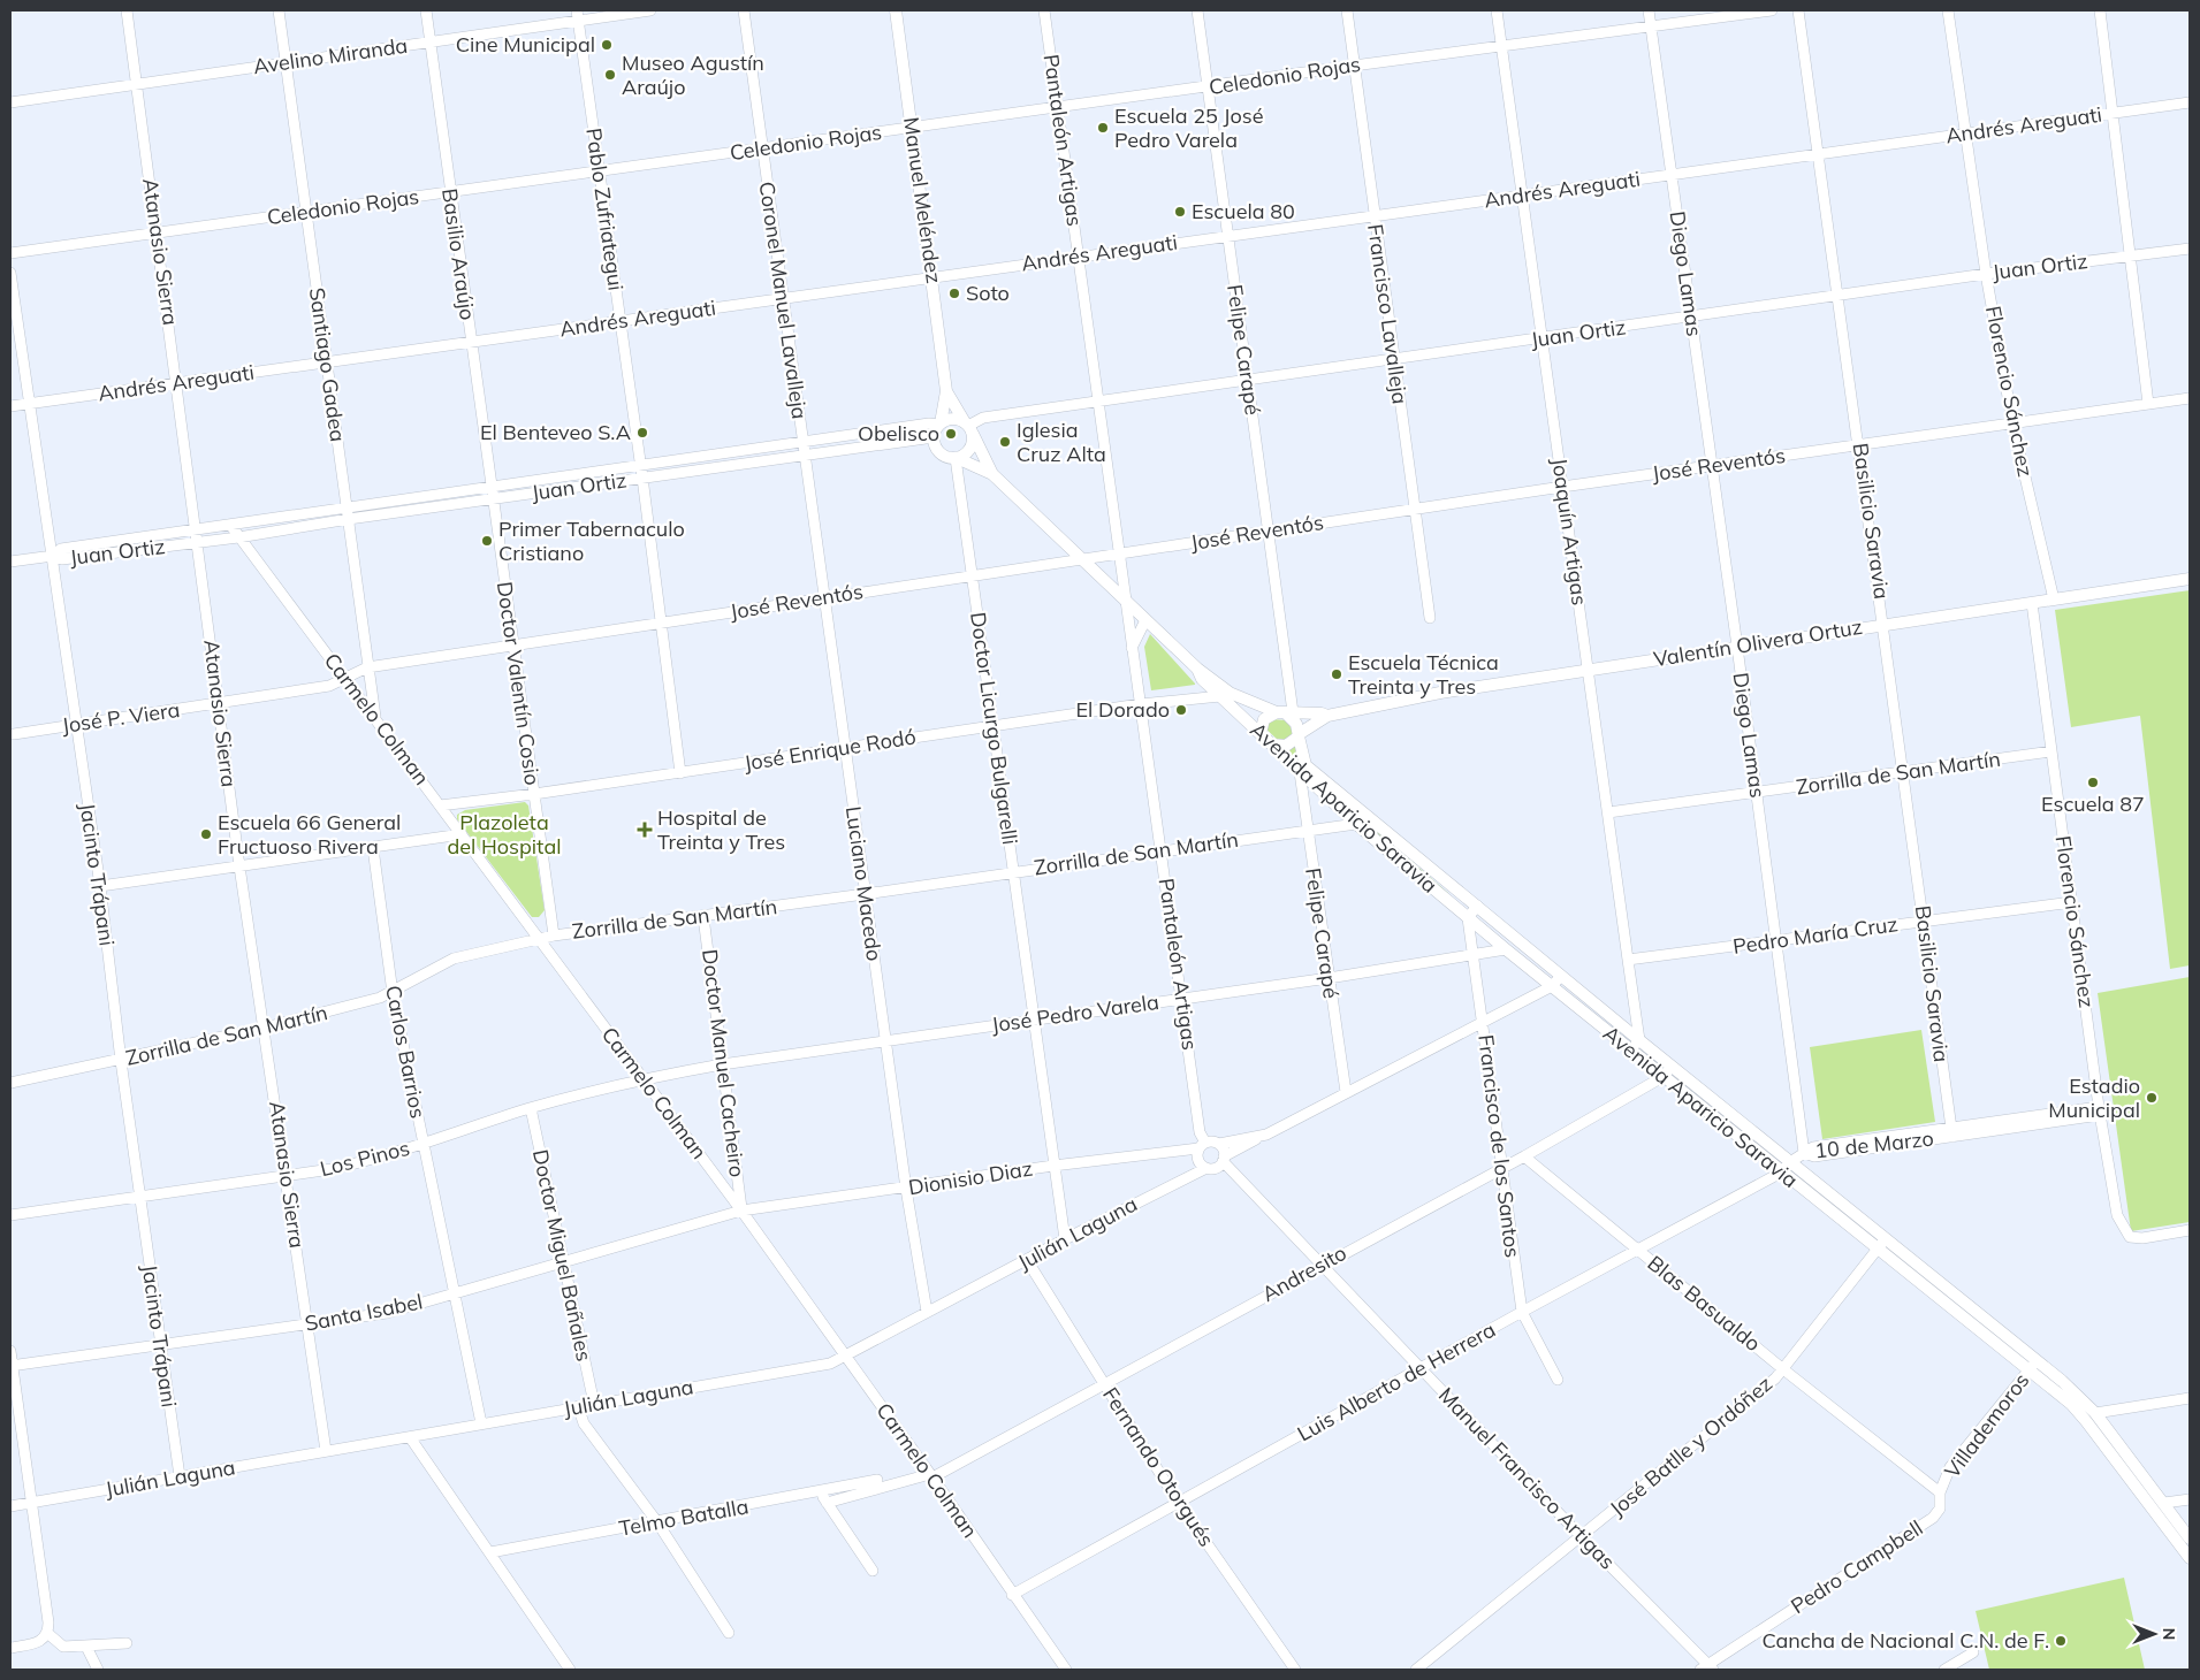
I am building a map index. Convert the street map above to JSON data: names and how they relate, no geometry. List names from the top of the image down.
{
  "streets": {
    "street": [
      "Avelino Miranda",
      "Celedonio Rojas",
      "Andrés Areguati",
      "Pantaleón Artigas",
      "Manuel Meléndez",
      "Pablo Zufriategui",
      "Atanasio Sierra",
      "Basilio Araújo",
      "Juan Ortiz",
      "Diego Lamas",
      "Coronel Manuel Lavalleja",
      "Francisco Lavalleja",
      "Felipe Carapé",
      "Santiago Gadea",
      "Florencio Sánchez",
      "José Reventós",
      "Basilicio Saravia",
      "Joaquín Artigas",
      "Valentín Olivera Ortuz",
      "Doctor Valentín Cosio",
      "José P. Viera",
      "Carmelo Colman",
      "Doctor Licurgo Bulgarelli",
      "José Enrique Rodó",
      "Zorrilla de San Martín",
      "Avenida Aparicio Saravia",
      "Jacinto Trápani",
      "Luciano Macedo",
      "Pedro María Cruz",
      "José Pedro Varela",
      "Carlos Barrios",
      "Doctor Manuel Cacheiro",
      "10 de Marzo",
      "Francisco de los Santos",
      "Los Pinos",
      "Dionisio Diaz",
      "Julián Laguna",
      "Doctor Miguel Bañales",
      "Andresito",
      "Blas Basualdo",
      "Santa Isabel",
      "Luis Alberto de Herrera",
      "Villademoros",
      "José Batlle y Ordóñez",
      "Fernando Otorgués",
      "Manuel Francisco Artigas",
      "Telmo Batalla",
      "Pedro Campbell"
    ]
  },
  "crossings": [
    ["Avelino Miranda", "Pablo Zufriategui"],
    ["Avelino Miranda", "Atanasio Sierra"],
    ["Avelino Miranda", "Basilio Araújo"],
    ["Avelino Miranda", "Santiago Gadea"],
    ["Celedonio Rojas", "Pantaleón Artigas"],
    ["Celedonio Rojas", "Manuel Meléndez"],
    ["Celedonio Rojas", "Pablo Zufriategui"],
    ["Celedonio Rojas", "Atanasio Sierra"],
    ["Celedonio Rojas", "Basilio Araújo"],
    ["Celedonio Rojas", "Diego Lamas"],
    ["Celedonio Rojas", "Coronel Manuel Lavalleja"],
    ["Celedonio Rojas", "Francisco Lavalleja"],
    ["Celedonio Rojas", "Felipe Carapé"],
    ["Celedonio Rojas", "Santiago Gadea"],
    ["Celedonio Rojas", "Joaquín Artigas"],
    ["Andrés Areguati", "Pantaleón Artigas"],
    ["Andrés Areguati", "Manuel Meléndez"],
    ["Andrés Areguati", "Pablo Zufriategui"],
    ["Andrés Areguati", "Atanasio Sierra"],
    ["Andrés Areguati", "Basilio Araújo"],
    ["Andrés Areguati", "Diego Lamas"],
    ["Andrés Areguati", "Coronel Manuel Lavalleja"],
    ["Andrés Areguati", "Francisco Lavalleja"],
    ["Andrés Areguati", "Felipe Carapé"],
    ["Andrés Areguati", "Santiago Gadea"],
    ["Andrés Areguati", "Florencio Sánchez"],
    ["Andrés Areguati", "Basilicio Saravia"],
    ["Andrés Areguati", "Joaquín Artigas"],
    ["Andrés Areguati", "Jacinto Trápani"],
    ["Pantaleón Artigas", "Juan Ortiz"],
    ["Pantaleón Artigas", "José Reventós"],
    ["Pantaleón Artigas", "José Enrique Rodó"],
    ["Pantaleón Artigas", "Zorrilla de San Martín"],
    ["Pantaleón Artigas", "Avenida Aparicio Saravia"],
    ["Pantaleón Artigas", "José Pedro Varela"],
    ["Pantaleón Artigas", "Dionisio Diaz"],
    ["Pantaleón Artigas", "Julián Laguna"],
    ["Pantaleón Artigas", "Manuel Francisco Artigas"],
    ["Manuel Meléndez", "Juan Ortiz"],
    ["Manuel Meléndez", "Doctor Licurgo Bulgarelli"],
    ["Manuel Meléndez", "Avenida Aparicio Saravia"],
    ["Pablo Zufriategui", "Juan Ortiz"],
    ["Atanasio Sierra", "Juan Ortiz"],
    ["Atanasio Sierra", "José P. Viera"],
    ["Atanasio Sierra", "Zorrilla de San Martín"],
    ["Atanasio Sierra", "Los Pinos"],
    ["Atanasio Sierra", "Julián Laguna"],
    ["Atanasio Sierra", "Santa Isabel"],
    ["Basilio Araújo", "Juan Ortiz"],
    ["Basilio Araújo", "Doctor Valentín Cosio"],
    ["Juan Ortiz", "Diego Lamas"],
    ["Juan Ortiz", "Coronel Manuel Lavalleja"],
    ["Juan Ortiz", "Francisco Lavalleja"],
    ["Juan Ortiz", "Felipe Carapé"],
    ["Juan Ortiz", "Santiago Gadea"],
    ["Juan Ortiz", "Florencio Sánchez"],
    ["Juan Ortiz", "Basilicio Saravia"],
    ["Juan Ortiz", "Joaquín Artigas"],
    ["Juan Ortiz", "Doctor Valentín Cosio"],
    ["Juan Ortiz", "Carmelo Colman"],
    ["Juan Ortiz", "Doctor Licurgo Bulgarelli"],
    ["Juan Ortiz", "Avenida Aparicio Saravia"],
    ["Juan Ortiz", "Jacinto Trápani"],
    ["Juan Ortiz", "Luciano Macedo"],
    ["Diego Lamas", "José Reventós"],
    ["Diego Lamas", "Valentín Olivera Ortuz"],
    ["Diego Lamas", "Zorrilla de San Martín"],
    ["Diego Lamas", "Pedro María Cruz"],
    ["Diego Lamas", "10 de Marzo"],
    ["Coronel Manuel Lavalleja", "Luciano Macedo"],
    ["Francisco Lavalleja", "José Reventós"],
    ["Felipe Carapé", "José Reventós"],
    ["Felipe Carapé", "Valentín Olivera Ortuz"],
    ["Felipe Carapé", "Zorrilla de San Martín"],
    ["Felipe Carapé", "Avenida Aparicio Saravia"],
    ["Felipe Carapé", "José Pedro Varela"],
    ["Santiago Gadea", "José Reventós"],
    ["Santiago Gadea", "Carmelo Colman"],
    ["Florencio Sánchez", "José Reventós"],
    ["Florencio Sánchez", "Valentín Olivera Ortuz"],
    ["Florencio Sánchez", "Zorrilla de San Martín"],
    ["Florencio Sánchez", "Pedro María Cruz"],
    ["Florencio Sánchez", "10 de Marzo"],
    ["José Reventós", "Basilicio Saravia"],
    ["José Reventós", "Joaquín Artigas"],
    ["José Reventós", "Doctor Valentín Cosio"],
    ["José Reventós", "José P. Viera"],
    ["José Reventós", "Carmelo Colman"],
    ["José Reventós", "Doctor Licurgo Bulgarelli"],
    ["José Reventós", "Avenida Aparicio Saravia"],
    ["José Reventós", "Luciano Macedo"],
    ["Basilicio Saravia", "Valentín Olivera Ortuz"],
    ["Basilicio Saravia", "Zorrilla de San Martín"],
    ["Basilicio Saravia", "Pedro María Cruz"],
    ["Basilicio Saravia", "10 de Marzo"],
    ["Joaquín Artigas", "Valentín Olivera Ortuz"],
    ["Joaquín Artigas", "Zorrilla de San Martín"],
    ["Joaquín Artigas", "Avenida Aparicio Saravia"],
    ["Joaquín Artigas", "Pedro María Cruz"],
    ["Valentín Olivera Ortuz", "Avenida Aparicio Saravia"],
    ["Doctor Valentín Cosio", "José Enrique Rodó"],
    ["Doctor Valentín Cosio", "Zorrilla de San Martín"],
    ["José P. Viera", "Jacinto Trápani"],
    ["Carmelo Colman", "José Enrique Rodó"],
    ["Carmelo Colman", "Zorrilla de San Martín"],
    ["Carmelo Colman", "José Pedro Varela"],
    ["Carmelo Colman", "Doctor Manuel Cacheiro"],
    ["Carmelo Colman", "Los Pinos"],
    ["Carmelo Colman", "Dionisio Diaz"],
    ["Carmelo Colman", "Julián Laguna"],
    ["Carmelo Colman", "Andresito"],
    ["Carmelo Colman", "Santa Isabel"],
    ["Carmelo Colman", "Luis Alberto de Herrera"],
    ["Doctor Licurgo Bulgarelli", "José Enrique Rodó"],
    ["Doctor Licurgo Bulgarelli", "Zorrilla de San Martín"],
    ["Doctor Licurgo Bulgarelli", "Avenida Aparicio Saravia"],
    ["Doctor Licurgo Bulgarelli", "José Pedro Varela"],
    ["Doctor Licurgo Bulgarelli", "Dionisio Diaz"],
    ["Doctor Licurgo Bulgarelli", "Julián Laguna"],
    ["José Enrique Rodó", "Avenida Aparicio Saravia"],
    ["José Enrique Rodó", "Luciano Macedo"],
    ["Zorrilla de San Martín", "Avenida Aparicio Saravia"],
    ["Zorrilla de San Martín", "Jacinto Trápani"],
    ["Zorrilla de San Martín", "Luciano Macedo"],
    ["Zorrilla de San Martín", "Carlos Barrios"],
    ["Zorrilla de San Martín", "Doctor Manuel Cacheiro"],
    ["Avenida Aparicio Saravia", "José Pedro Varela"],
    ["Avenida Aparicio Saravia", "Francisco de los Santos"],
    ["Avenida Aparicio Saravia", "Andresito"],
    ["Avenida Aparicio Saravia", "Luis Alberto de Herrera"],
    ["Avenida Aparicio Saravia", "Villademoros"],
    ["Avenida Aparicio Saravia", "José Batlle y Ordóñez"],
    ["Jacinto Trápani", "Los Pinos"],
    ["Jacinto Trápani", "Julián Laguna"],
    ["Jacinto Trápani", "Santa Isabel"],
    ["Luciano Macedo", "José Pedro Varela"],
    ["Luciano Macedo", "Dionisio Diaz"],
    ["Luciano Macedo", "Julián Laguna"],
    ["José Pedro Varela", "Doctor Manuel Cacheiro"],
    ["José Pedro Varela", "Francisco de los Santos"],
    ["José Pedro Varela", "Los Pinos"],
    ["Carlos Barrios", "Los Pinos"],
    ["Carlos Barrios", "Julián Laguna"],
    ["Carlos Barrios", "Santa Isabel"],
    ["Doctor Manuel Cacheiro", "Dionisio Diaz"],
    ["Doctor Manuel Cacheiro", "Santa Isabel"],
    ["Francisco de los Santos", "Andresito"],
    ["Francisco de los Santos", "Luis Alberto de Herrera"],
    ["Los Pinos", "Doctor Miguel Bañales"],
    ["Dionisio Diaz", "Julián Laguna"],
    ["Dionisio Diaz", "Santa Isabel"],
    ["Dionisio Diaz", "Manuel Francisco Artigas"],
    ["Julián Laguna", "Doctor Miguel Bañales"],
    ["Julián Laguna", "Fernando Otorgués"],
    ["Julián Laguna", "Manuel Francisco Artigas"],
    ["Doctor Miguel Bañales", "Santa Isabel"],
    ["Andresito", "Blas Basualdo"],
    ["Andresito", "Fernando Otorgués"],
    ["Andresito", "Manuel Francisco Artigas"],
    ["Blas Basualdo", "Luis Alberto de Herrera"],
    ["Blas Basualdo", "Villademoros"],
    ["Blas Basualdo", "José Batlle y Ordóñez"],
    ["Blas Basualdo", "Pedro Campbell"],
    ["Luis Alberto de Herrera", "Fernando Otorgués"],
    ["Luis Alberto de Herrera", "Manuel Francisco Artigas"],
    ["Villademoros", "Pedro Campbell"],
    ["José Batlle y Ordóñez", "Manuel Francisco Artigas"],
    ["Manuel Francisco Artigas", "Pedro Campbell"]
  ],
  "parks": ["Plazoleta del Hospital"],
  "places": {
    "other": [
      "Cine Municipal",
      "Museo Agustín Araújo",
      "Escuela 25 José Pedro Varela",
      "Escuela 80",
      "Soto",
      "El Benteveo S.A",
      "Obelisco",
      "Iglesia Cruz Alta",
      "Primer Tabernaculo Cristiano",
      "Escuela Técnica Treinta y Tres",
      "El Dorado",
      "Escuela 87",
      "Escuela 66 General Fructuoso Rivera",
      "Estadio Municipal",
      "Cancha de Nacional C.N. de F."
    ],
    "health": ["Hospital de Treinta y Tres"]
  },
  "north": "right"
}
